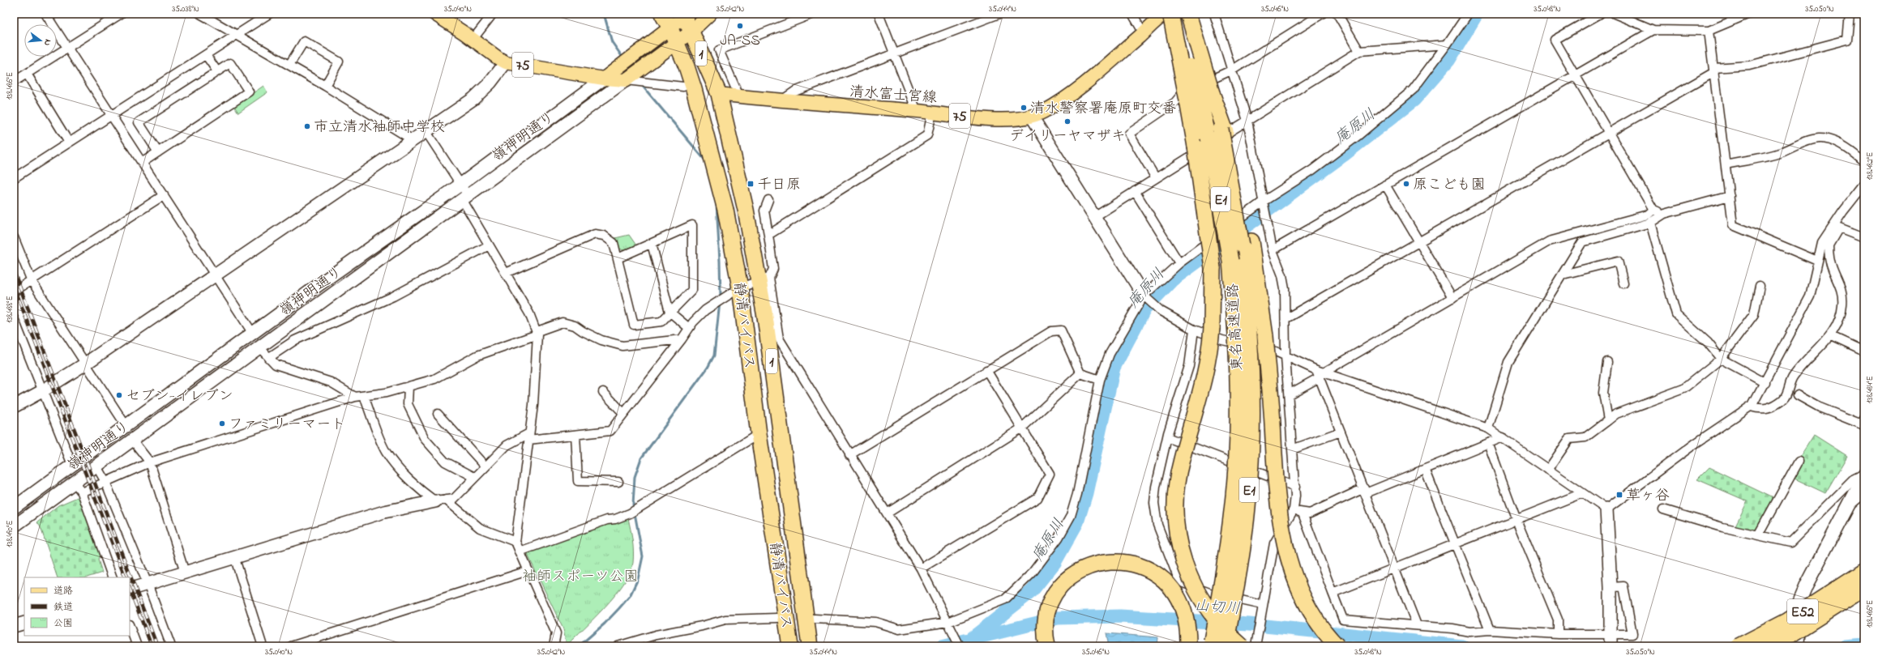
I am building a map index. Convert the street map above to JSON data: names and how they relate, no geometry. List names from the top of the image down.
{
  "streets": {
    "highway": [
      "1",
      "E1",
      "静清バイパス",
      "東名高速道路",
      "E52"
    ],
    "main road": ["75", "清水富士宮線", "嶺神明通り"]
  },
  "crossings": [
    ["75", "嶺神明通り"],
    ["清水富士宮線", "静清バイパス"]
  ],
  "water": ["庵原川", "山切川"],
  "parks": ["袖師スポーツ公園"],
  "places": {
    "other": [
      "JA-SS",
      "清水警察署庵原町交番",
      "デイリーヤマザキ",
      "市立清水袖師中学校",
      "原こども園",
      "セブン-イレブン",
      "ファミリーマート"
    ],
    "transit": ["千日原", "草ヶ谷"]
  },
  "legend": ["道路", "鉄道", "公園"],
  "north": "right",
  "coordinates": [
    "35.038°N",
    "35.040°N",
    "35.042°N",
    "35.044°N",
    "35.046°N",
    "35.048°N",
    "35.050°N",
    "138.486°E",
    "138.482°E",
    "138.488°E",
    "138.484°E",
    "138.490°E"
  ]
}
